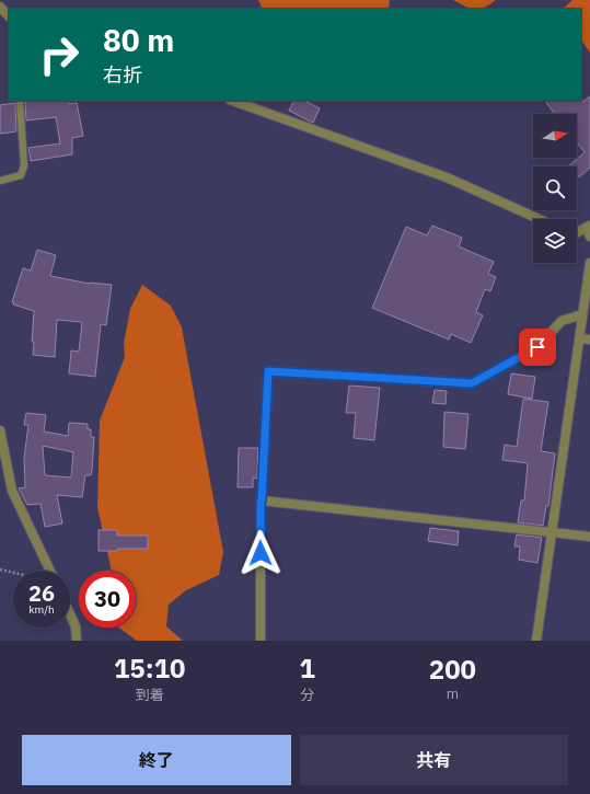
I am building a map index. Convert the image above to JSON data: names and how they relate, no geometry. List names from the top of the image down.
{
  "north": "right",
  "page": {
    "turn": ["80 m", "右折"],
    "speed": "26 km/h",
    "limit": "30",
    "eta": [
      "15:10",
      "到着",
      "1",
      "分",
      "200",
      "m"
    ],
    "buttons": ["終了", "共有"]
  }
}
